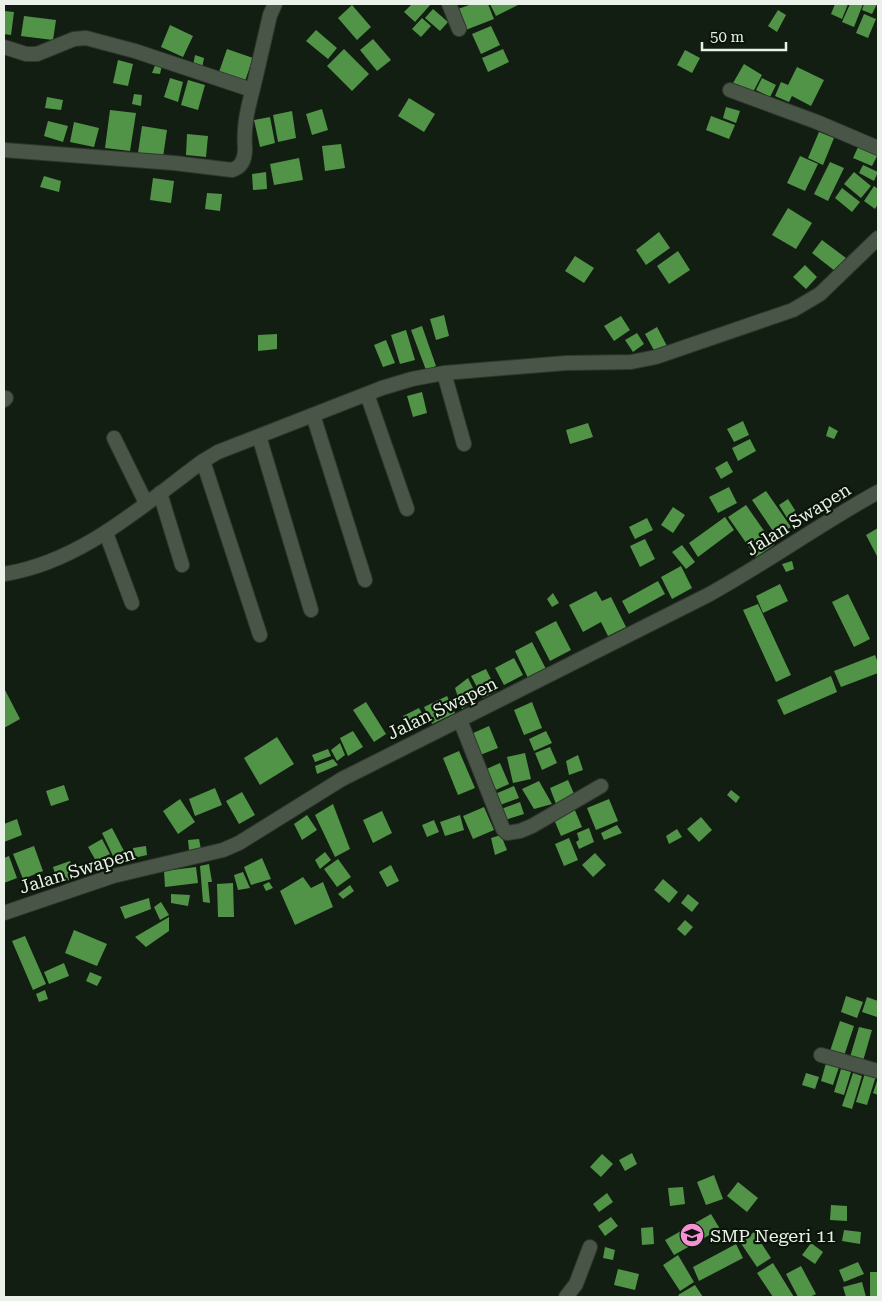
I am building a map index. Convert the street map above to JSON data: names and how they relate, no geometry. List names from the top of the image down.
{
  "streets": {
    "street": ["Jalan Swapen"]
  },
  "places": {
    "school or university": ["SMP Negeri 11"]
  },
  "scale_bar": "50 m"
}
